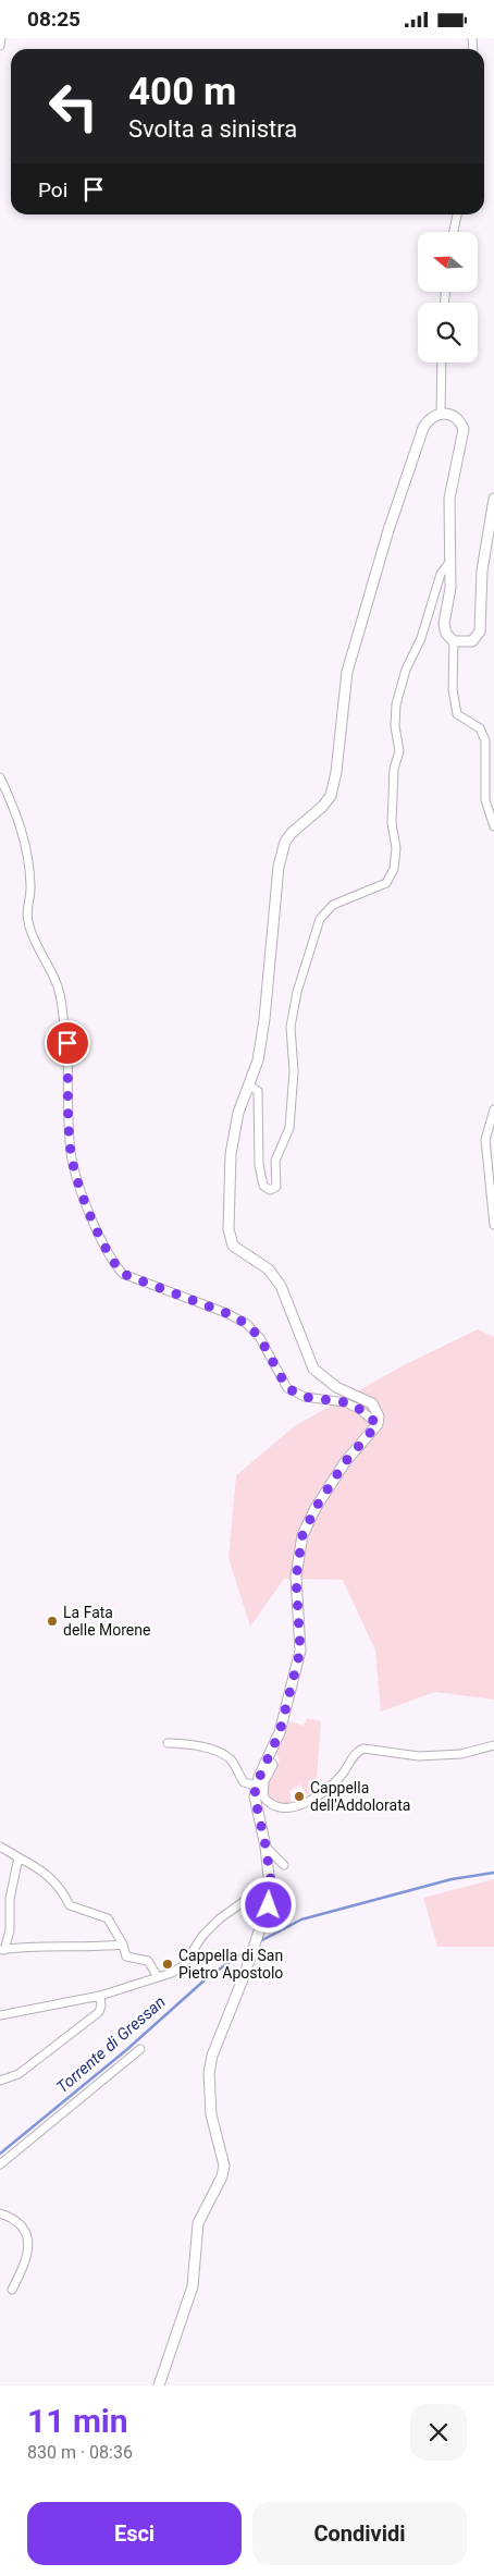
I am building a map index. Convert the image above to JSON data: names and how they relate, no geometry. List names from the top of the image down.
{
  "water": ["Torrente di Gressan"],
  "places": ["La Fata delle Morene", "Cappella dell'Addolorata", "Cappella di San Pietro Apostolo"],
  "north": "left",
  "page": {
    "status": "08:25",
    "turn": ["400 m", "Svolta a sinistra"],
    "then": "Poi",
    "heading": ["11 min", "830 m · 08:36"],
    "buttons": ["Esci", "Condividi"]
  }
}
